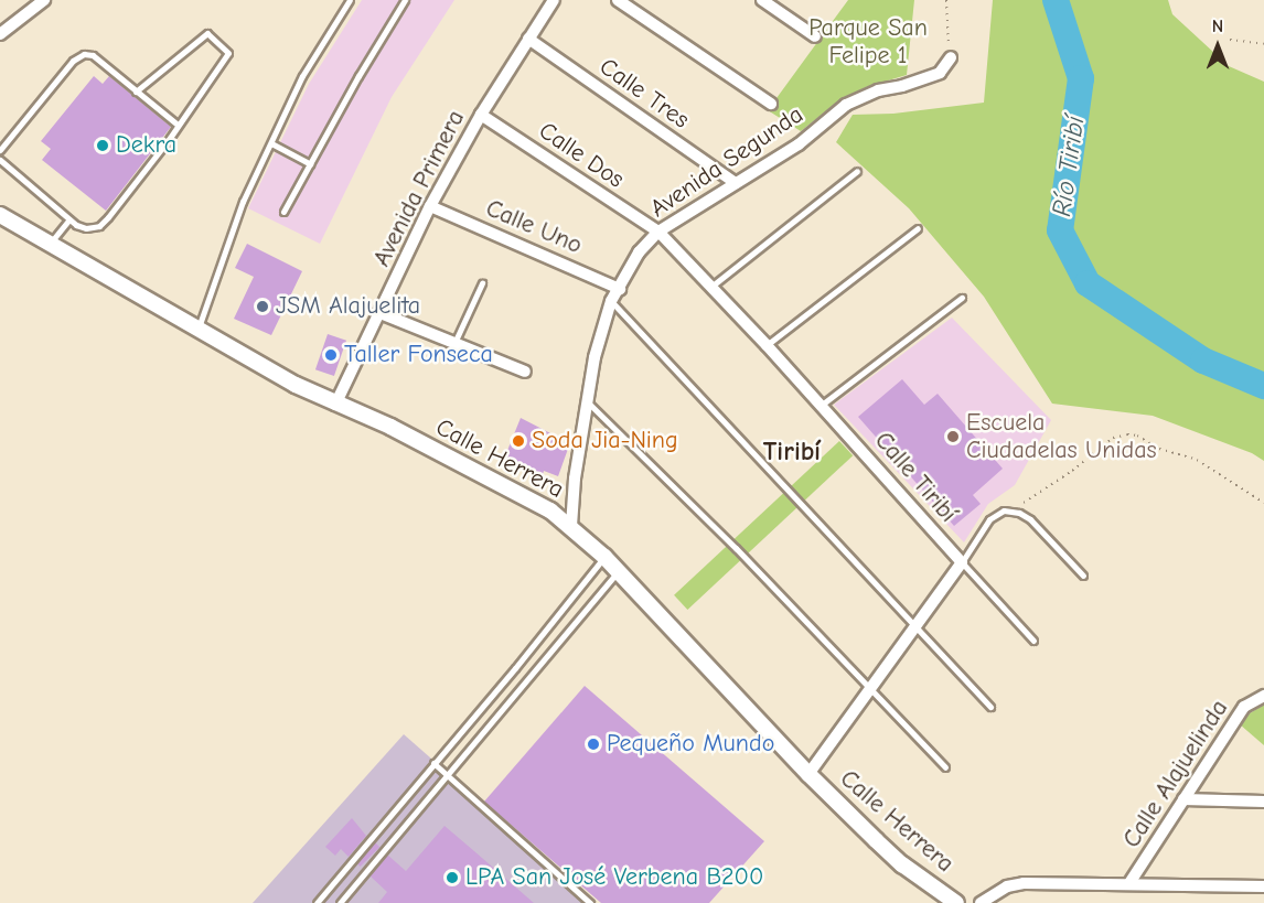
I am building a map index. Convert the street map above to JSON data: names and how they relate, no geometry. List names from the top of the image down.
{
  "streets": {
    "street": [
      "Calle Tres",
      "Calle Dos",
      "Avenida Segunda",
      "Avenida Primera",
      "Calle Uno",
      "Calle Herrera",
      "Calle Tiribí",
      "Calle Alajuelinda"
    ]
  },
  "crossings": [
    ["Calle Tres", "Avenida Segunda"],
    ["Calle Tres", "Avenida Primera"],
    ["Calle Dos", "Avenida Segunda"],
    ["Calle Dos", "Avenida Primera"],
    ["Calle Dos", "Calle Tiribí"],
    ["Avenida Segunda", "Calle Uno"],
    ["Avenida Segunda", "Calle Herrera"],
    ["Avenida Segunda", "Calle Tiribí"],
    ["Avenida Primera", "Calle Uno"],
    ["Avenida Primera", "Calle Herrera"]
  ],
  "districts": ["Tiribí"],
  "water": ["Río Tiribí"],
  "parks": ["Parque San Felipe 1"],
  "places": [
    "Dekra",
    "JSM Alajuelita",
    "Taller Fonseca",
    "Escuela Ciudadelas Unidas",
    "Soda Jia-Ning",
    "Pequeño Mundo",
    "LPA San José Verbena B200"
  ],
  "north": "top"
}
